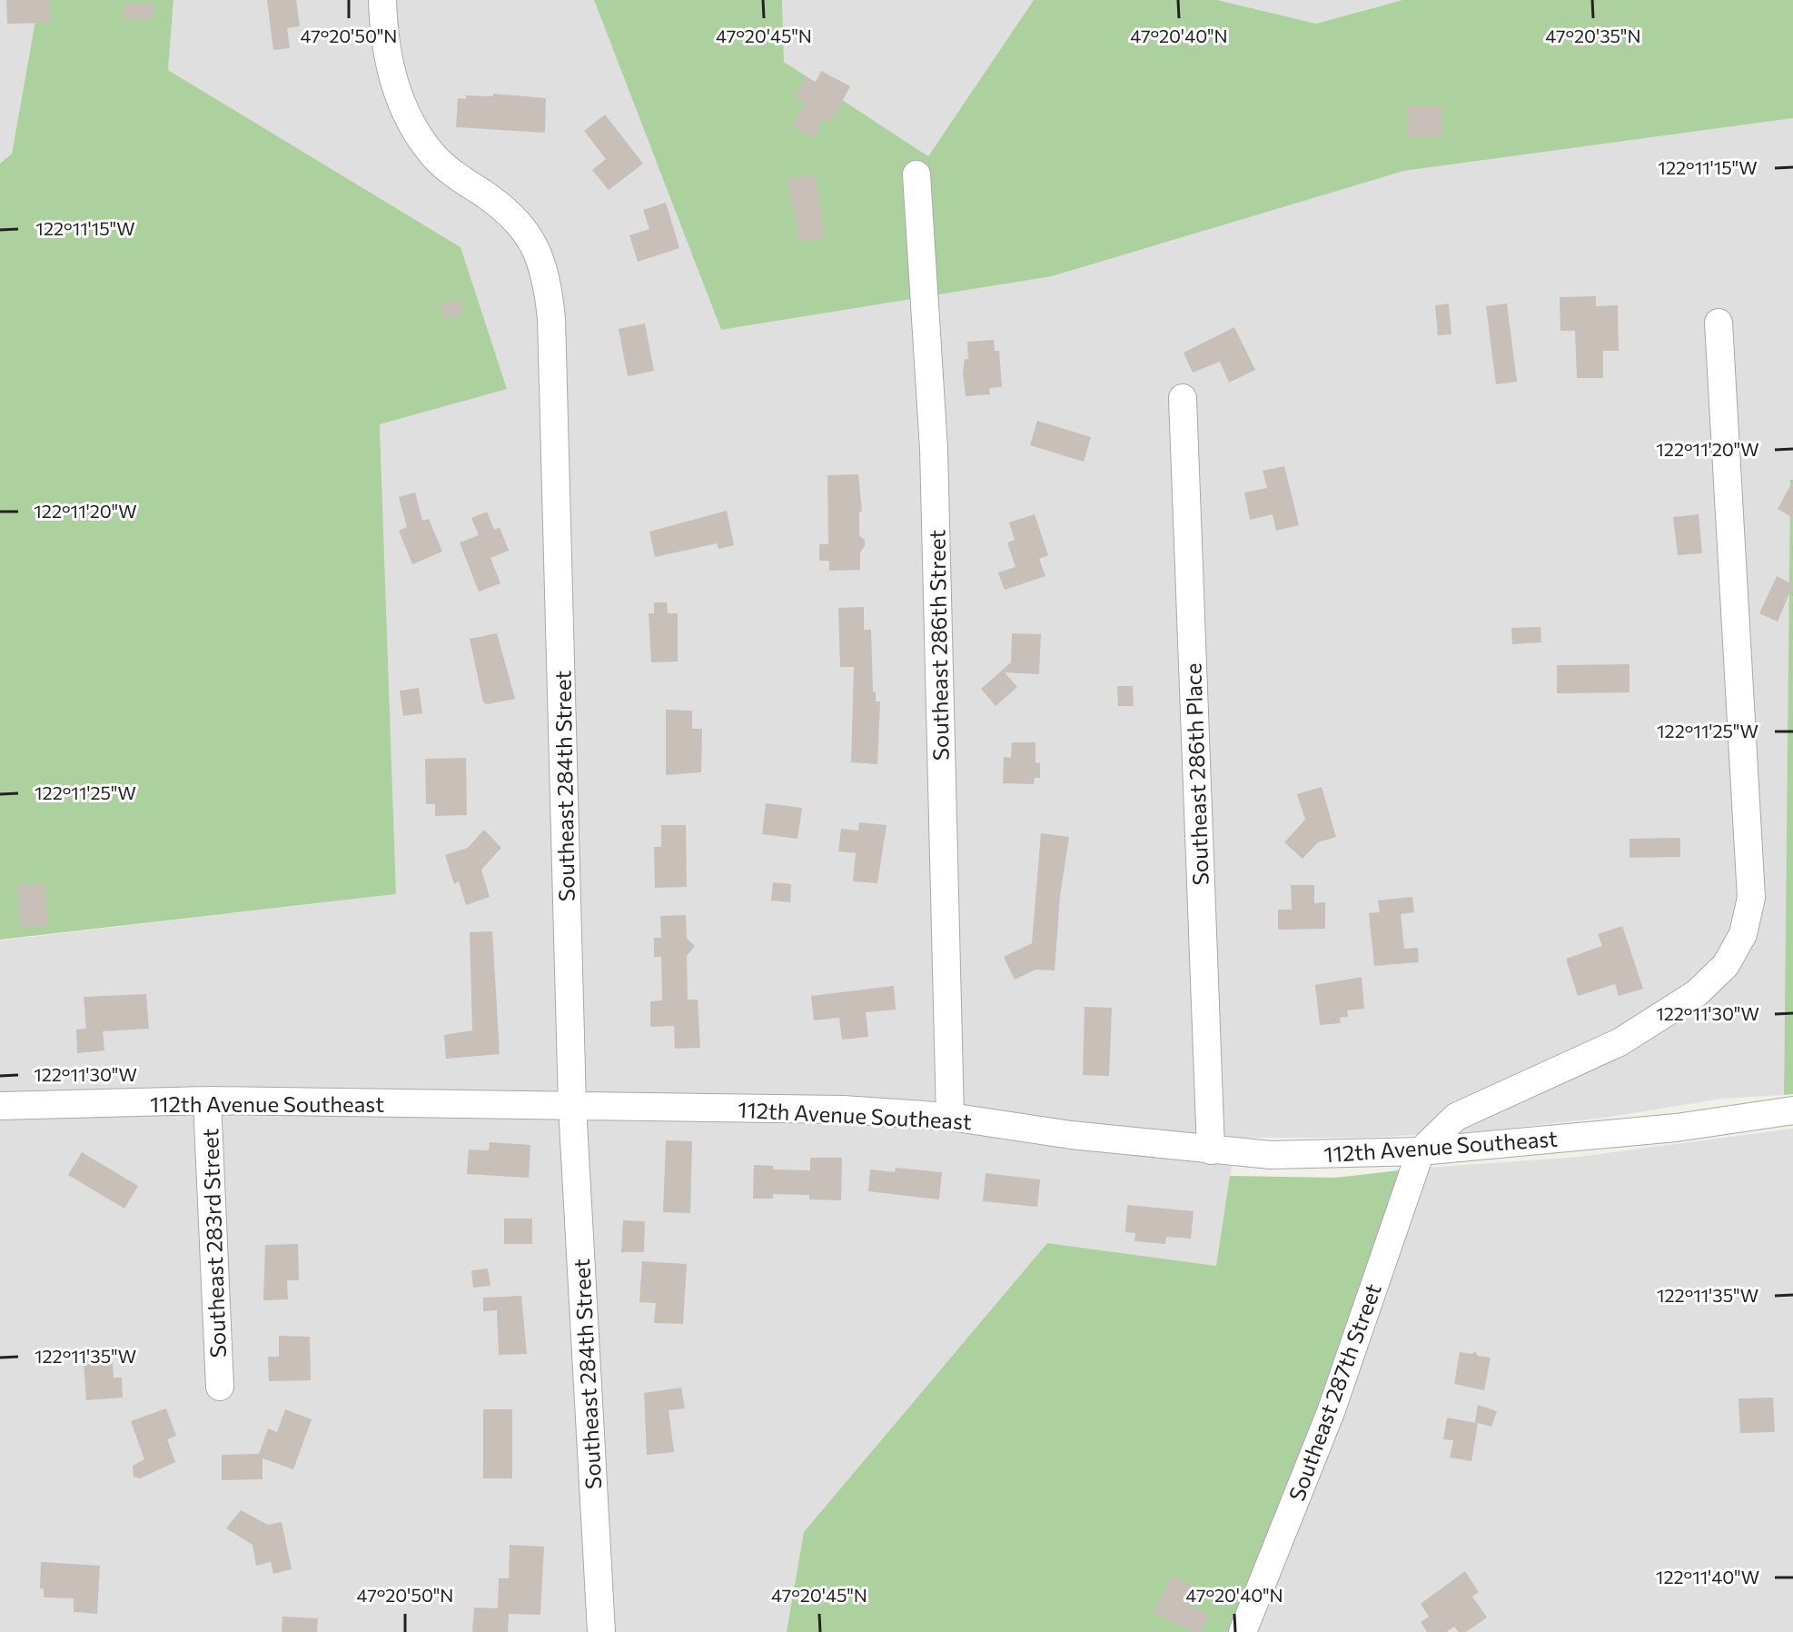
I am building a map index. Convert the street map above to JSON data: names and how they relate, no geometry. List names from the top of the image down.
{
  "streets": {
    "street": [
      "Southeast 286th Street",
      "Southeast 286th Place",
      "Southeast 284th Street",
      "112th Avenue Southeast",
      "Southeast 283rd Street",
      "Southeast 287th Street"
    ]
  },
  "crossings": [
    ["Southeast 286th Street", "112th Avenue Southeast"],
    ["Southeast 286th Place", "112th Avenue Southeast"],
    ["Southeast 284th Street", "112th Avenue Southeast"],
    ["112th Avenue Southeast", "Southeast 283rd Street"],
    ["112th Avenue Southeast", "Southeast 287th Street"]
  ],
  "coordinates": [
    "47°20'50\"N",
    "47°20'45\"N",
    "47°20'40\"N",
    "47°20'35\"N",
    "122°11'15\"W",
    "122°11'20\"W",
    "122°11'25\"W",
    "122°11'30\"W",
    "122°11'35\"W",
    "122°11'40\"W"
  ]
}
